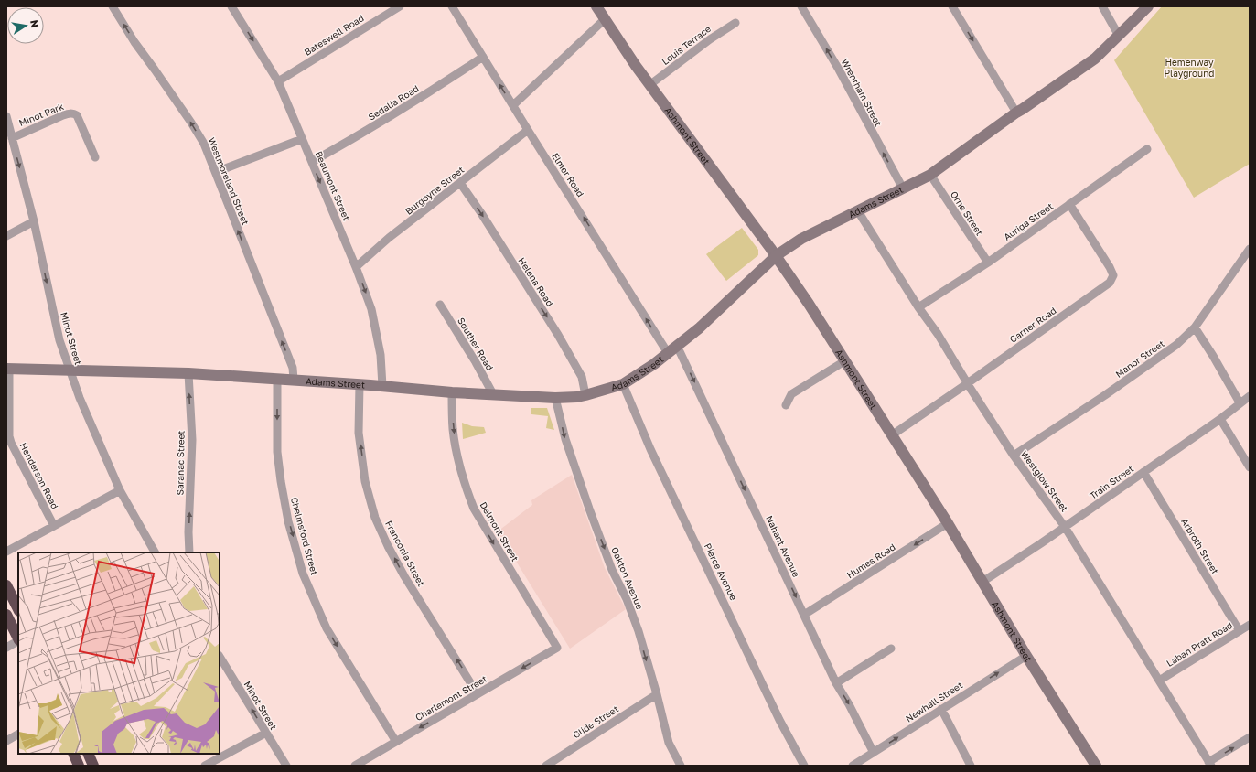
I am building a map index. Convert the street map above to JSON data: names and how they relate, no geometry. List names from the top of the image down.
{
  "streets": {
    "main road": ["Ashmont Street", "Adams Street"],
    "street": [
      "Bateswell Road",
      "Louis Terrace",
      "Wrentham Street",
      "Sedalia Road",
      "Minot Park",
      "Elmer Road",
      "Westmoreland Street",
      "Beaumont Street",
      "Burgoyne Street",
      "Orne Street",
      "Auriga Street",
      "Helena Road",
      "Garner Road",
      "Minot Street",
      "Souther Road",
      "Manor Street",
      "Saranac Street",
      "Henderson Road",
      "Westglow Street",
      "Train Street",
      "Delmont Street",
      "Chelmsford Street",
      "Nahant Avenue",
      "Arbroth Street",
      "Franconia Street",
      "Humes Road",
      "Pierce Avenue",
      "Oakton Avenue",
      "Laban Pratt Road",
      "Charlemont Street",
      "Newhall Street",
      "Glide Street"
    ]
  },
  "crossings": [
    ["Bateswell Road", "Beaumont Street"],
    ["Louis Terrace", "Ashmont Street"],
    ["Wrentham Street", "Adams Street"],
    ["Sedalia Road", "Elmer Road"],
    ["Sedalia Road", "Beaumont Street"],
    ["Minot Park", "Minot Street"],
    ["Ashmont Street", "Adams Street"],
    ["Ashmont Street", "Garner Road"],
    ["Ashmont Street", "Train Street"],
    ["Ashmont Street", "Humes Road"],
    ["Ashmont Street", "Newhall Street"],
    ["Elmer Road", "Burgoyne Street"],
    ["Elmer Road", "Adams Street"],
    ["Westmoreland Street", "Adams Street"],
    ["Beaumont Street", "Burgoyne Street"],
    ["Beaumont Street", "Adams Street"],
    ["Burgoyne Street", "Helena Road"],
    ["Adams Street", "Orne Street"],
    ["Adams Street", "Helena Road"],
    ["Adams Street", "Minot Street"],
    ["Adams Street", "Souther Road"],
    ["Adams Street", "Saranac Street"],
    ["Adams Street", "Henderson Road"],
    ["Adams Street", "Westglow Street"],
    ["Adams Street", "Delmont Street"],
    ["Adams Street", "Chelmsford Street"],
    ["Adams Street", "Nahant Avenue"],
    ["Adams Street", "Franconia Street"],
    ["Adams Street", "Pierce Avenue"],
    ["Adams Street", "Oakton Avenue"],
    ["Orne Street", "Auriga Street"],
    ["Auriga Street", "Garner Road"],
    ["Auriga Street", "Westglow Street"],
    ["Garner Road", "Westglow Street"],
    ["Manor Street", "Westglow Street"],
    ["Westglow Street", "Train Street"],
    ["Westglow Street", "Laban Pratt Road"],
    ["Train Street", "Arbroth Street"],
    ["Delmont Street", "Charlemont Street"],
    ["Chelmsford Street", "Charlemont Street"],
    ["Nahant Avenue", "Humes Road"],
    ["Nahant Avenue", "Newhall Street"],
    ["Arbroth Street", "Laban Pratt Road"],
    ["Franconia Street", "Charlemont Street"],
    ["Oakton Avenue", "Glide Street"]
  ],
  "one_way": [
    "Wrentham Street",
    "Elmer Road",
    "Westmoreland Street",
    "Beaumont Street",
    "Helena Road",
    "Saranac Street",
    "Delmont Street",
    "Chelmsford Street",
    "Nahant Avenue",
    "Franconia Street",
    "Humes Road",
    "Oakton Avenue",
    "Charlemont Street",
    "Newhall Street"
  ],
  "parks": ["Hemenway Playground"],
  "north": "right"
}
